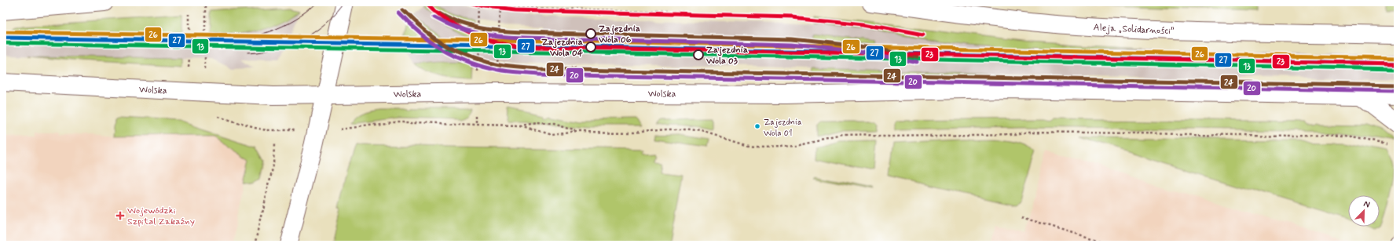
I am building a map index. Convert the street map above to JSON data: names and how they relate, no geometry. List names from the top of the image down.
{
  "streets": {
    "main road": ["Aleja „Solidarności”", "Wolska"]
  },
  "places": {
    "other": [
      "Zajezdnia Wola 06",
      "Zajezdnia Wola 04",
      "Zajezdnia Wola 03",
      "Zajezdnia Wola 01"
    ],
    "health": ["Wojewódzki Szpital Zakaźny"]
  },
  "lines": [
    "transit line 23",
    "transit line 24",
    "transit line 20",
    "transit line 26",
    "transit line 27",
    "transit line 13"
  ],
  "north": "top right"
}
